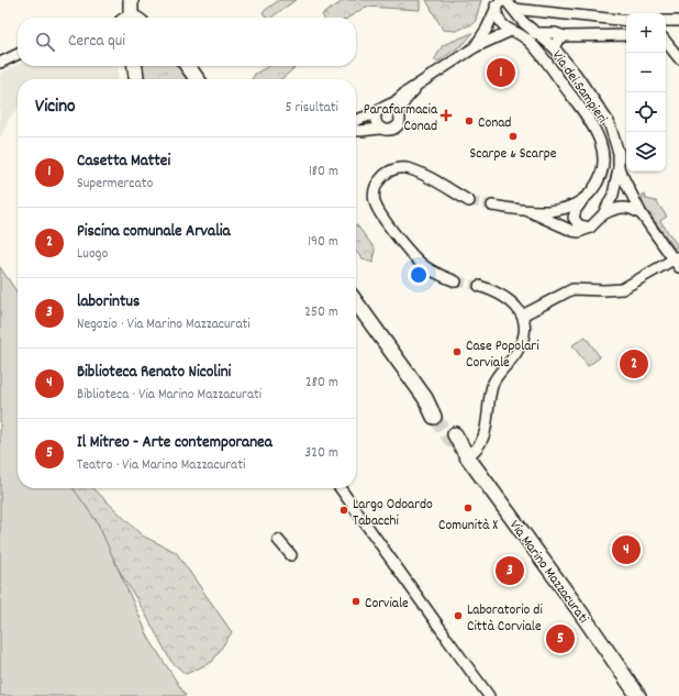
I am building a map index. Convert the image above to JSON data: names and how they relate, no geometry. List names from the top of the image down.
{
  "streets": {
    "street": ["Via dei Sampieri", "Via Marino Mazzacurati"]
  },
  "places": {
    "health": ["Parafarmacia Conad"],
    "other": [
      "Conad",
      "Scarpe & Scarpe",
      "Case Popolari Corviale",
      "Comunità X",
      "Largo Odoardo Tabacchi",
      "Corviale",
      "Laboratorio di Città Corviale"
    ]
  },
  "page": {
    "map_buttons": ["+", "−"],
    "search": "Cerca qui",
    "pins": [
      "1",
      "2",
      "4",
      "3",
      "5"
    ],
    "heading": ["Vicino", "5 risultati"],
    "list": [
      {
        "mark": "1",
        "name": "Casetta Mattei",
        "note": "Supermercato",
        "value": "180 m"
      },
      {
        "mark": "2",
        "name": "Piscina comunale Arvalia",
        "note": "Luogo",
        "value": "190 m"
      },
      {
        "mark": "3",
        "name": "laborintus",
        "note": "Negozio · Via Marino Mazzacurati",
        "value": "250 m"
      },
      {
        "mark": "4",
        "name": "Biblioteca Renato Nicolini",
        "note": "Biblioteca · Via Marino Mazzacurati",
        "value": "280 m"
      },
      {
        "mark": "5",
        "name": "Il Mitreo - Arte contemporanea",
        "note": "Teatro · Via Marino Mazzacurati",
        "value": "320 m"
      }
    ]
  }
}
